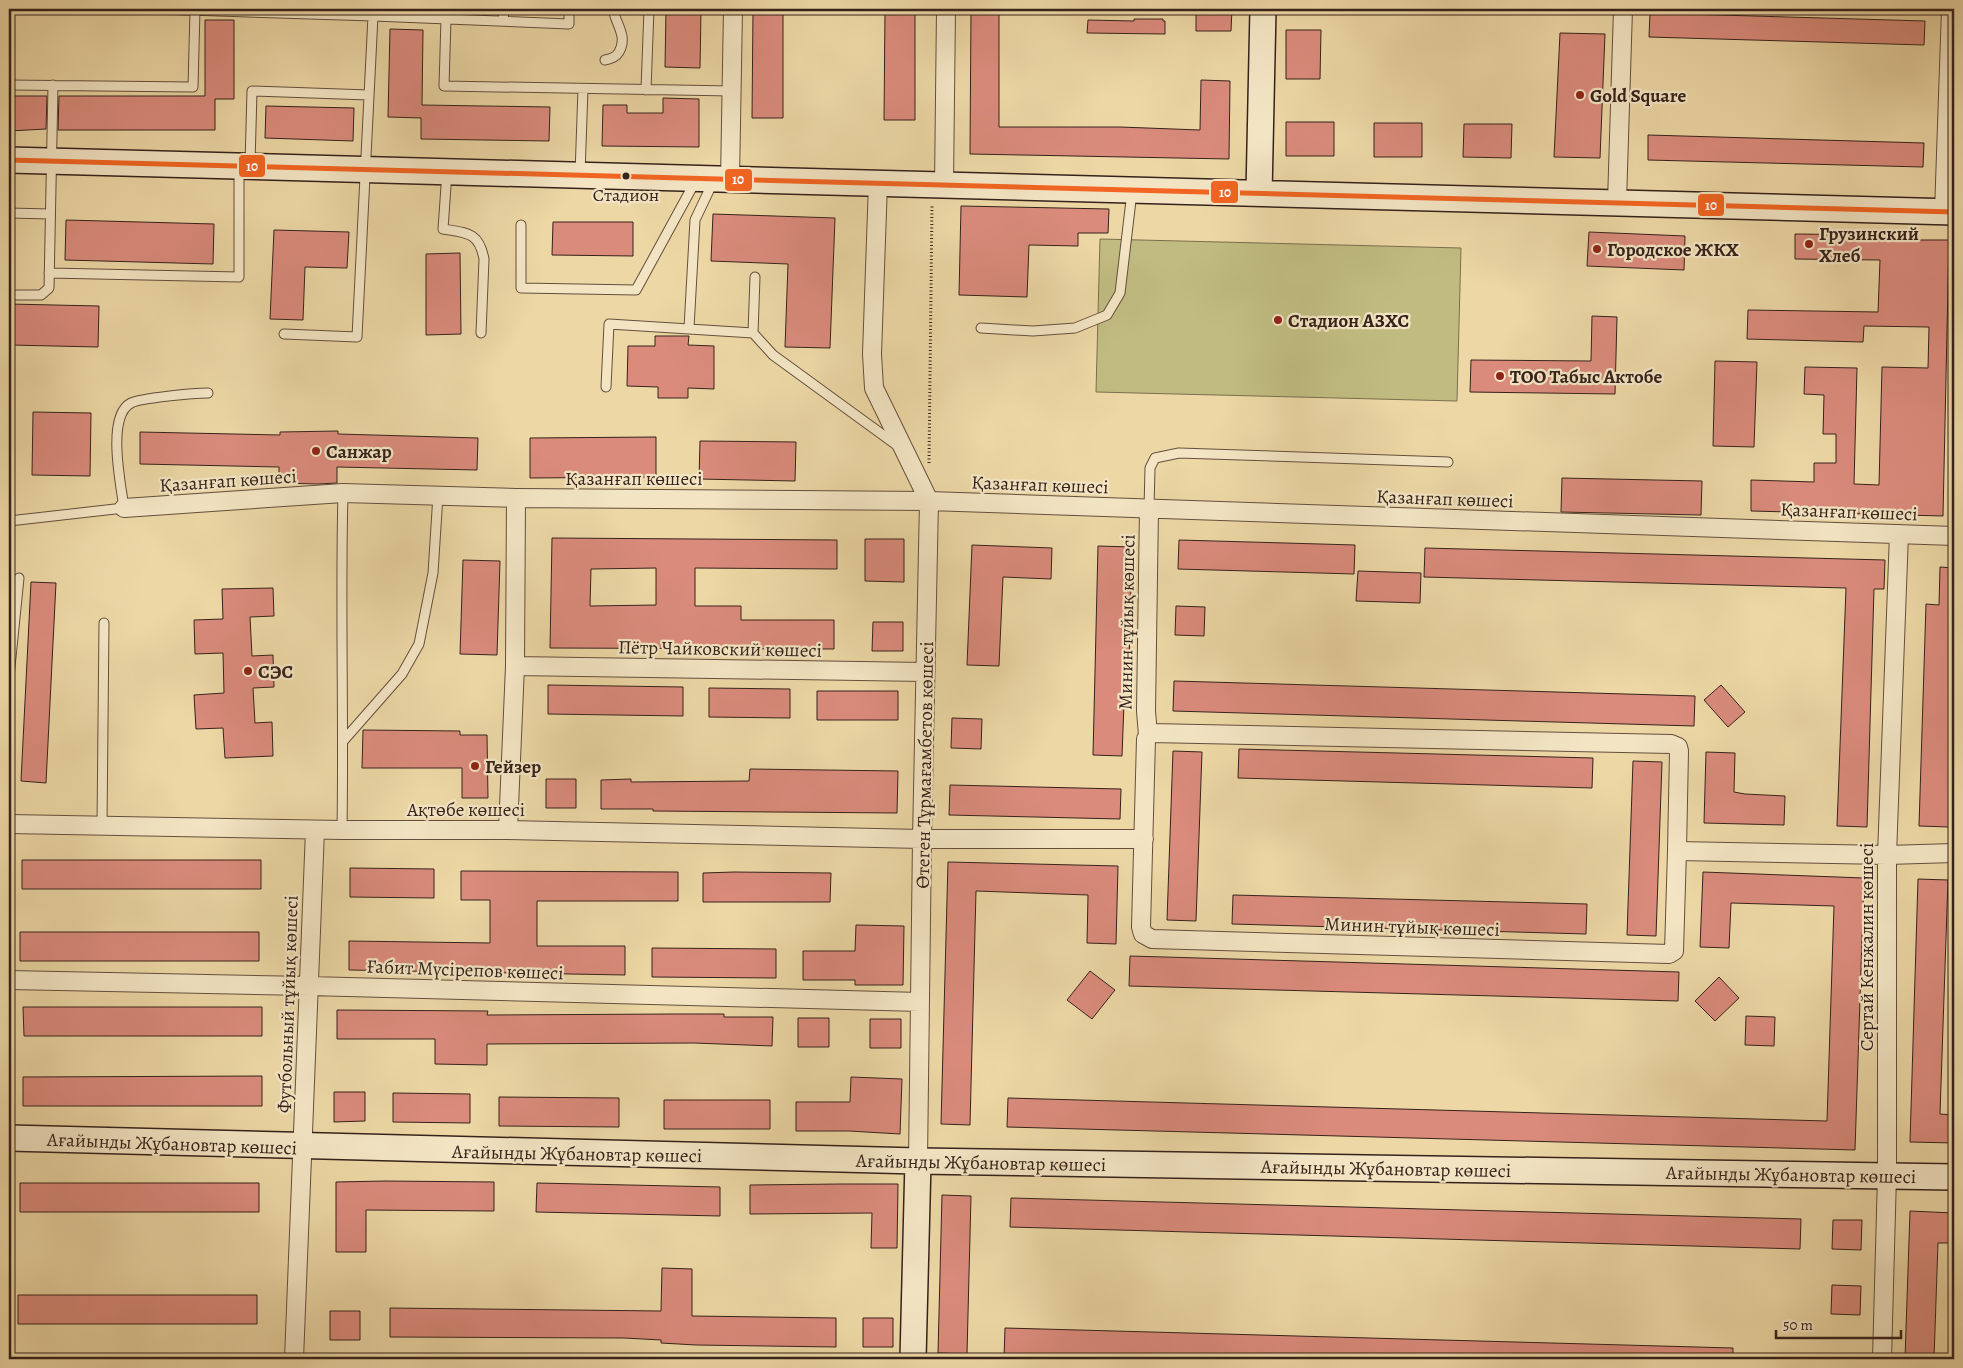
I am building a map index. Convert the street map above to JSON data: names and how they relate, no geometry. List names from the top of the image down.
{
  "streets": {
    "street": [
      "Қазанғап көшесі",
      "Минин тұйық көшесі",
      "Пётр Чайковский көшесі",
      "Өтеген Тұрмағамбетов көшесі",
      "Ақтөбе көшесі",
      "Сертай Кенжалин көшесі",
      "Ғабит Мүсірепов көшесі",
      "Футбольный тұйық көшесі",
      "Ағайынды Жұбановтар көшесі"
    ]
  },
  "crossings": [
    ["Қазанғап көшесі", "Минин тұйық көшесі"],
    ["Қазанғап көшесі", "Өтеген Тұрмағамбетов көшесі"],
    ["Қазанғап көшесі", "Сертай Кенжалин көшесі"],
    ["Пётр Чайковский көшесі", "Өтеген Тұрмағамбетов көшесі"],
    ["Өтеген Тұрмағамбетов көшесі", "Ақтөбе көшесі"],
    ["Өтеген Тұрмағамбетов көшесі", "Ғабит Мүсірепов көшесі"],
    ["Өтеген Тұрмағамбетов көшесі", "Ағайынды Жұбановтар көшесі"],
    ["Ақтөбе көшесі", "Футбольный тұйық көшесі"],
    ["Сертай Кенжалин көшесі", "Ағайынды Жұбановтар көшесі"],
    ["Ғабит Мүсірепов көшесі", "Футбольный тұйық көшесі"],
    ["Футбольный тұйық көшесі", "Ағайынды Жұбановтар көшесі"]
  ],
  "places": [
    "Gold Square",
    "Стадион",
    "Грузинский Хлеб",
    "Городское ЖКХ",
    "Стадион АЗХС",
    "ТОО Табыс Актобе",
    "Санжар",
    "СЭС",
    "Гейзер"
  ],
  "lines": ["transit line 10"],
  "scale_bar": "50 m"
}
